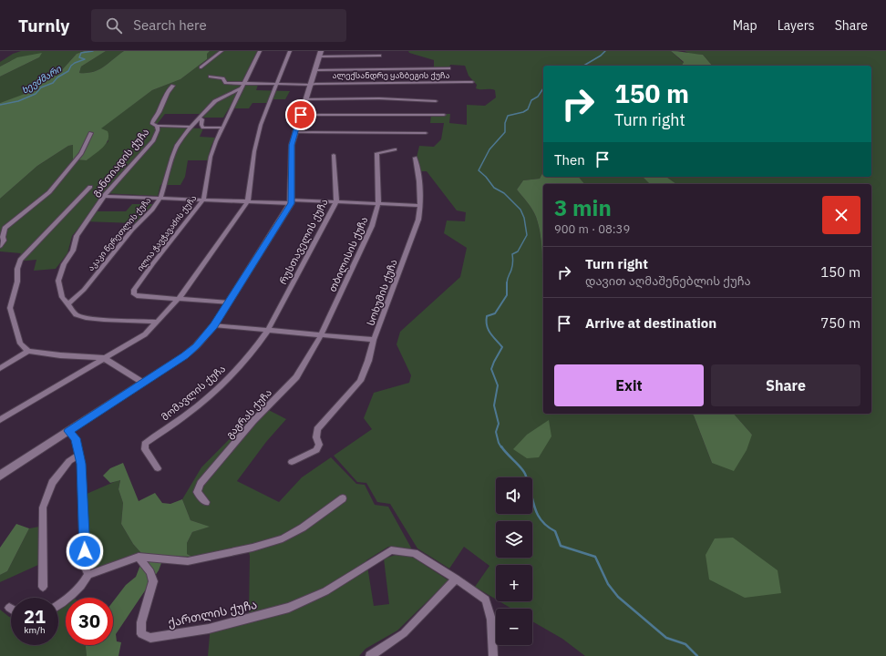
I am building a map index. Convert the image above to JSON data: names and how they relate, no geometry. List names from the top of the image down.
{
  "streets": {
    "street": [
      "ალექსანდრე ყაზბეგის ქუჩა",
      "განთიადის ქუჩა",
      "ილია ჭავჭავაძის ქუჩა",
      "აკაკი წერეთლის ქუჩა",
      "რუსთაველის ქუჩა",
      "თბილისის ქუჩა",
      "სოხუმის ქუჩა",
      "მომავლის ქუჩა",
      "გაგრას ქუჩა",
      "ქართლის ქუჩა"
    ]
  },
  "crossings": [
    ["ალექსანდრე ყაზბეგის ქუჩა", "ილია ჭავჭავაძის ქუჩა"],
    ["განთიადის ქუჩა", "აკაკი წერეთლის ქუჩა"],
    ["ილია ჭავჭავაძის ქუჩა", "აკაკი წერეთლის ქუჩა"],
    ["რუსთაველის ქუჩა", "სოხუმის ქუჩა"],
    ["რუსთაველის ქუჩა", "მომავლის ქუჩა"],
    ["თბილისის ქუჩა", "სოხუმის ქუჩა"],
    ["თბილისის ქუჩა", "გაგრას ქუჩა"],
    ["სოხუმის ქუჩა", "მომავლის ქუჩა"],
    ["სოხუმის ქუჩა", "გაგრას ქუჩა"]
  ],
  "water": ["ხევძმარი"],
  "page": {
    "header": "Turnly",
    "search": "Search here",
    "nav": ["Map", "Layers", "Share"],
    "turn": ["150 m", "Turn right"],
    "then": "Then",
    "heading": ["3 min", "900 m · 08:39"],
    "list": [
      {
        "name": "Turn right",
        "note": "დავით აღმაშენებლის ქუჩა",
        "value": "150 m"
      },
      {
        "name": "Arrive at destination",
        "value": "750 m"
      }
    ],
    "buttons": ["Exit", "Share"],
    "map_buttons": ["+", "−"],
    "speed": "21 km/h",
    "limit": "30"
  }
}
